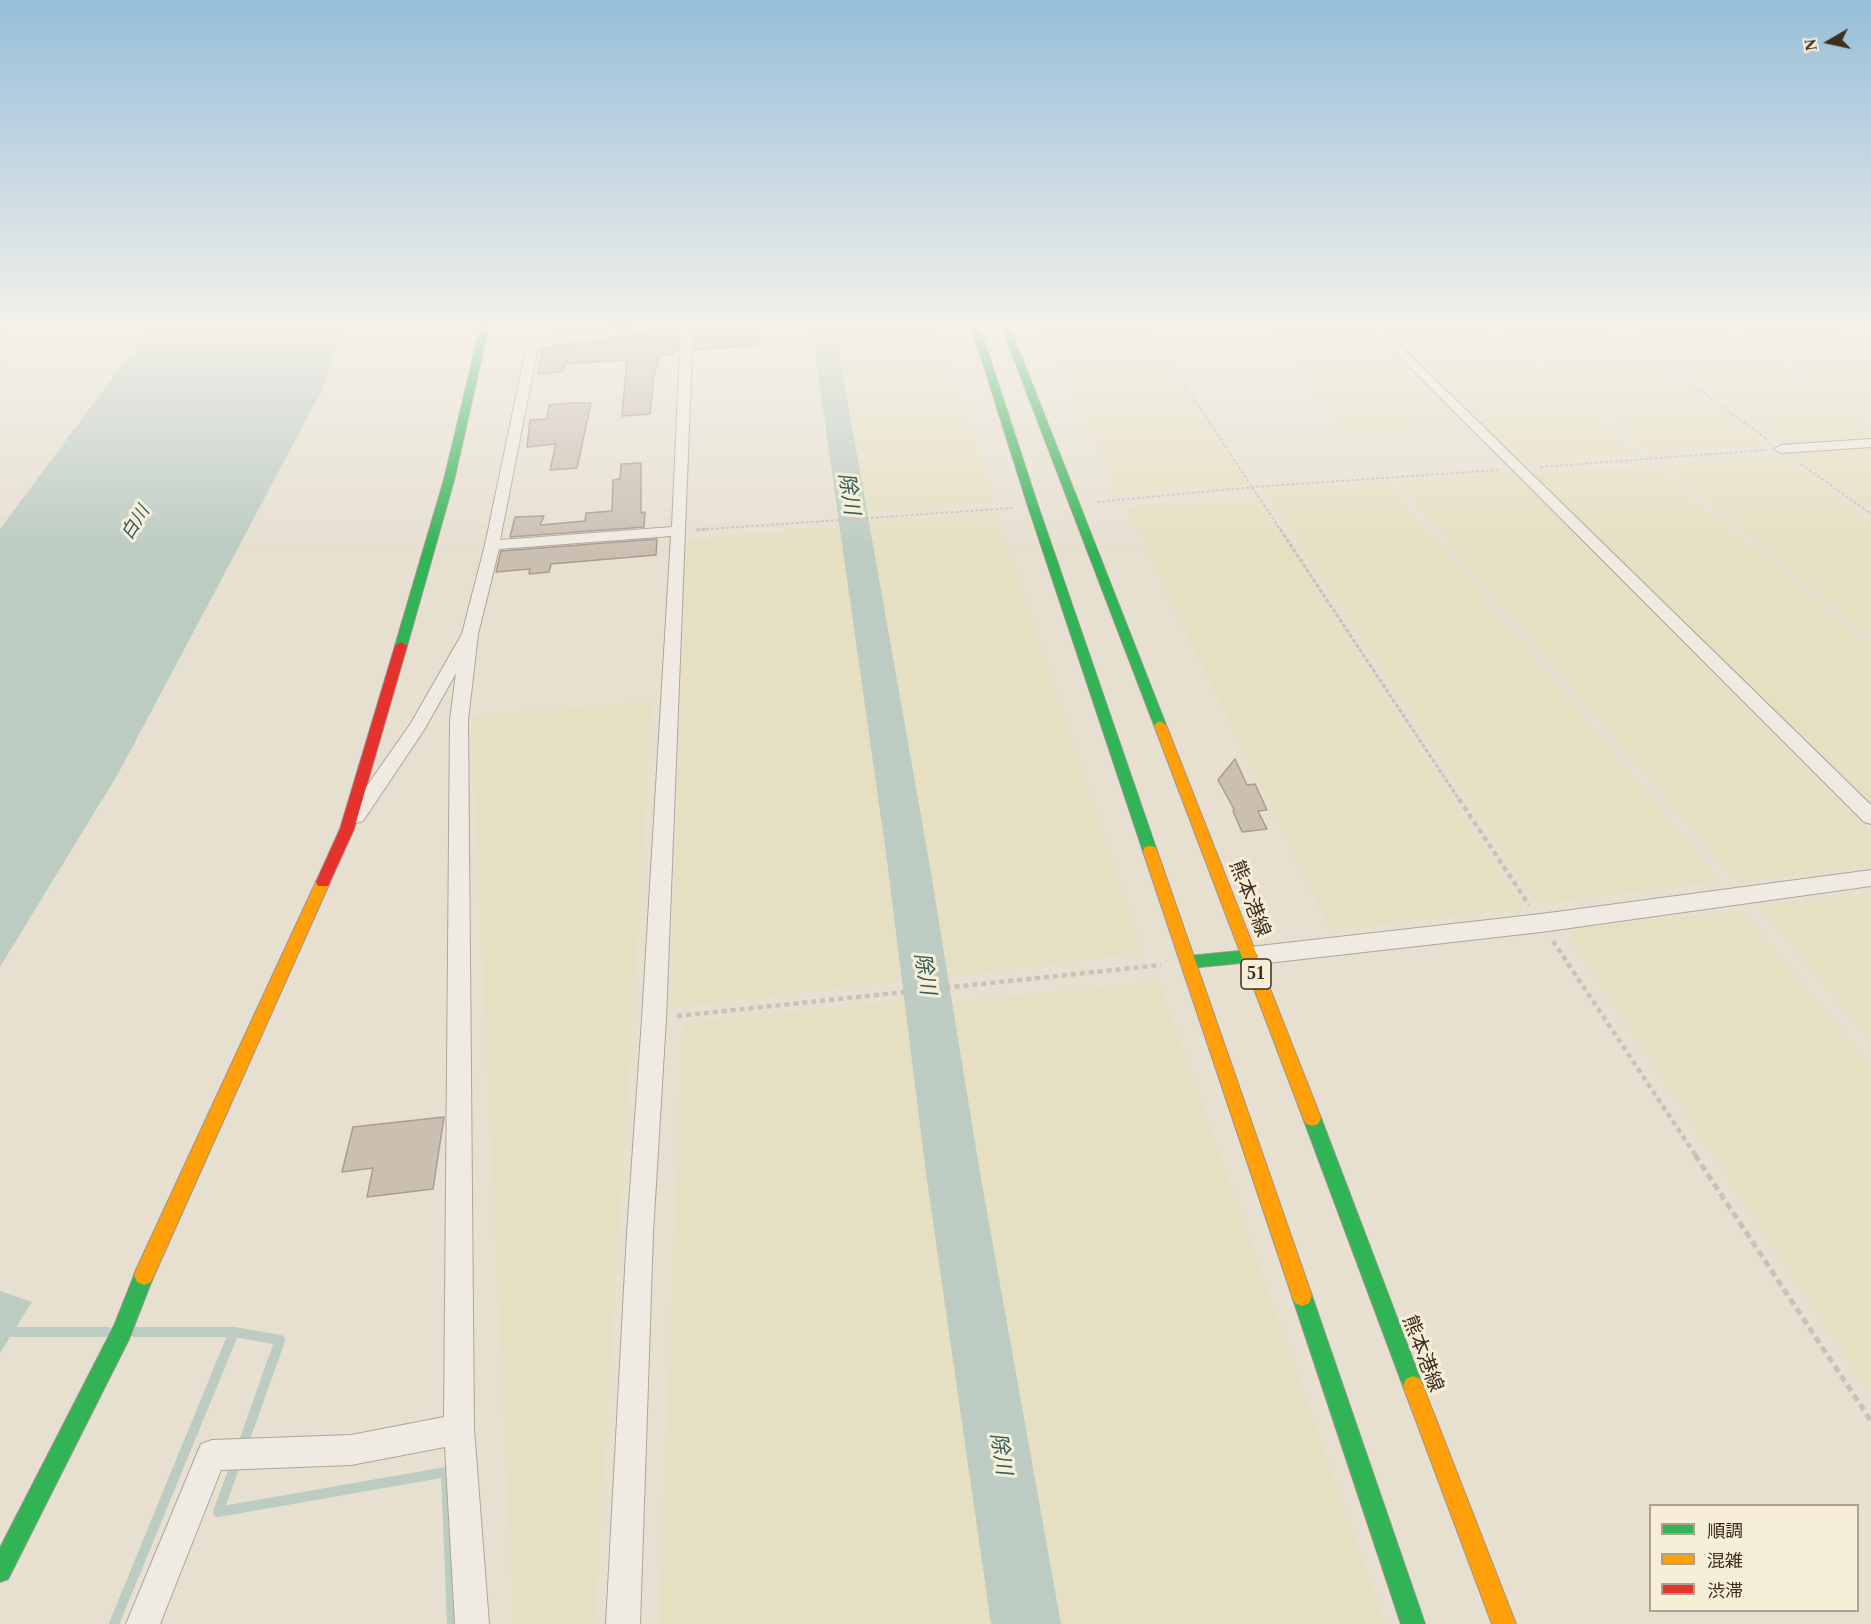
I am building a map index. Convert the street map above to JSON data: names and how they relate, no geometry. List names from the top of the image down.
{
  "streets": {
    "main road": ["熊本港線", "51"]
  },
  "water": ["除川", "白川"],
  "legend": ["順調", "混雑", "渋滞"],
  "north": "left"
}
